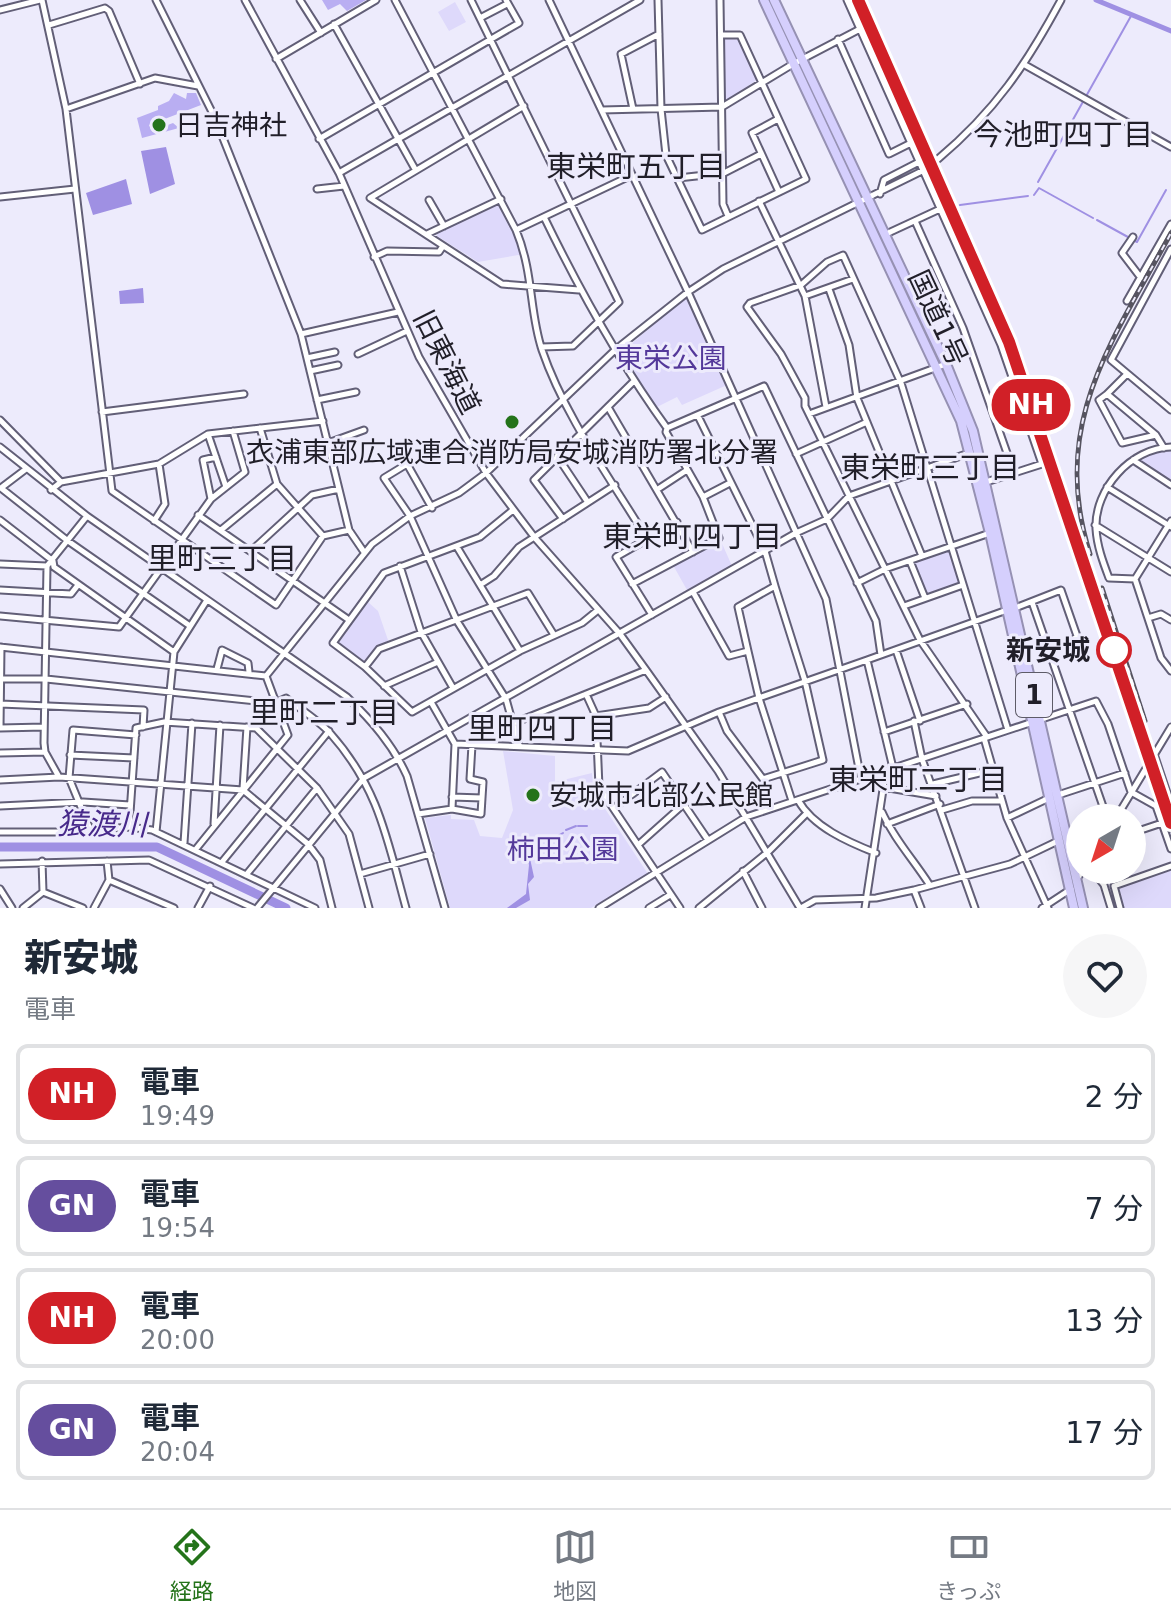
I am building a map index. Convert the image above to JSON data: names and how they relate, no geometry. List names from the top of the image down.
{
  "streets": {
    "highway": ["国道1号", "1"],
    "street": ["旧東海道"]
  },
  "districts": [
    "今池町四丁目",
    "東栄町五丁目",
    "東栄町三丁目",
    "東栄町四丁目",
    "里町三丁目",
    "里町二丁目",
    "里町四丁目",
    "東栄町二丁目"
  ],
  "water": ["猿渡川"],
  "parks": ["東栄公園", "柿田公園"],
  "places": [
    "日吉神社",
    "衣浦東部広域連合消防局安城消防署北分署",
    "新安城",
    "安城市北部公民館"
  ],
  "north": "bottom left",
  "page": {
    "on_map": "NH",
    "heading": ["新安城", "電車"],
    "list": [
      {
        "mark": "NH",
        "name": "電車",
        "note": "19:49",
        "value": "2 分"
      },
      {
        "mark": "GN",
        "name": "電車",
        "note": "19:54",
        "value": "7 分"
      },
      {
        "mark": "NH",
        "name": "電車",
        "note": "20:00",
        "value": "13 分"
      },
      {
        "mark": "GN",
        "name": "電車",
        "note": "20:04",
        "value": "17 分"
      }
    ],
    "tabs": ["経路", "地図", "きっぷ"]
  }
}
